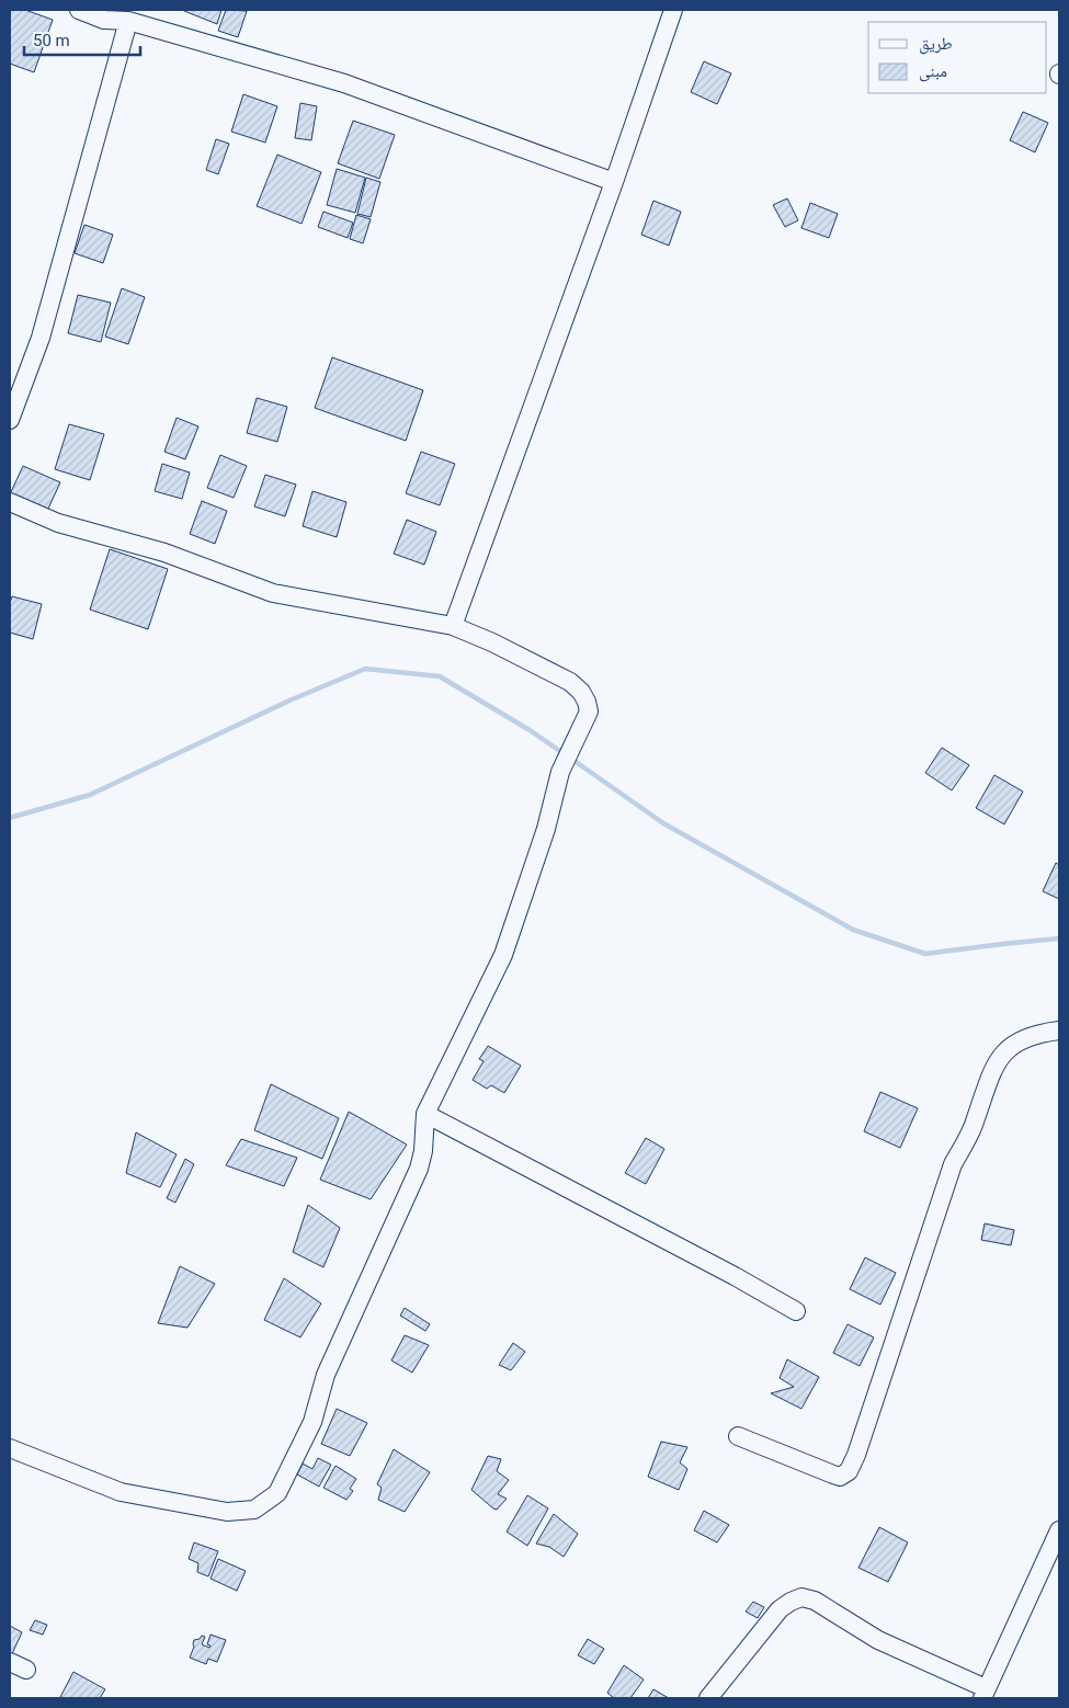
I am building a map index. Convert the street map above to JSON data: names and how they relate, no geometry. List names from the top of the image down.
{
  "legend": ["طريق", "مبنى"],
  "scale_bar": "50 m"
}
